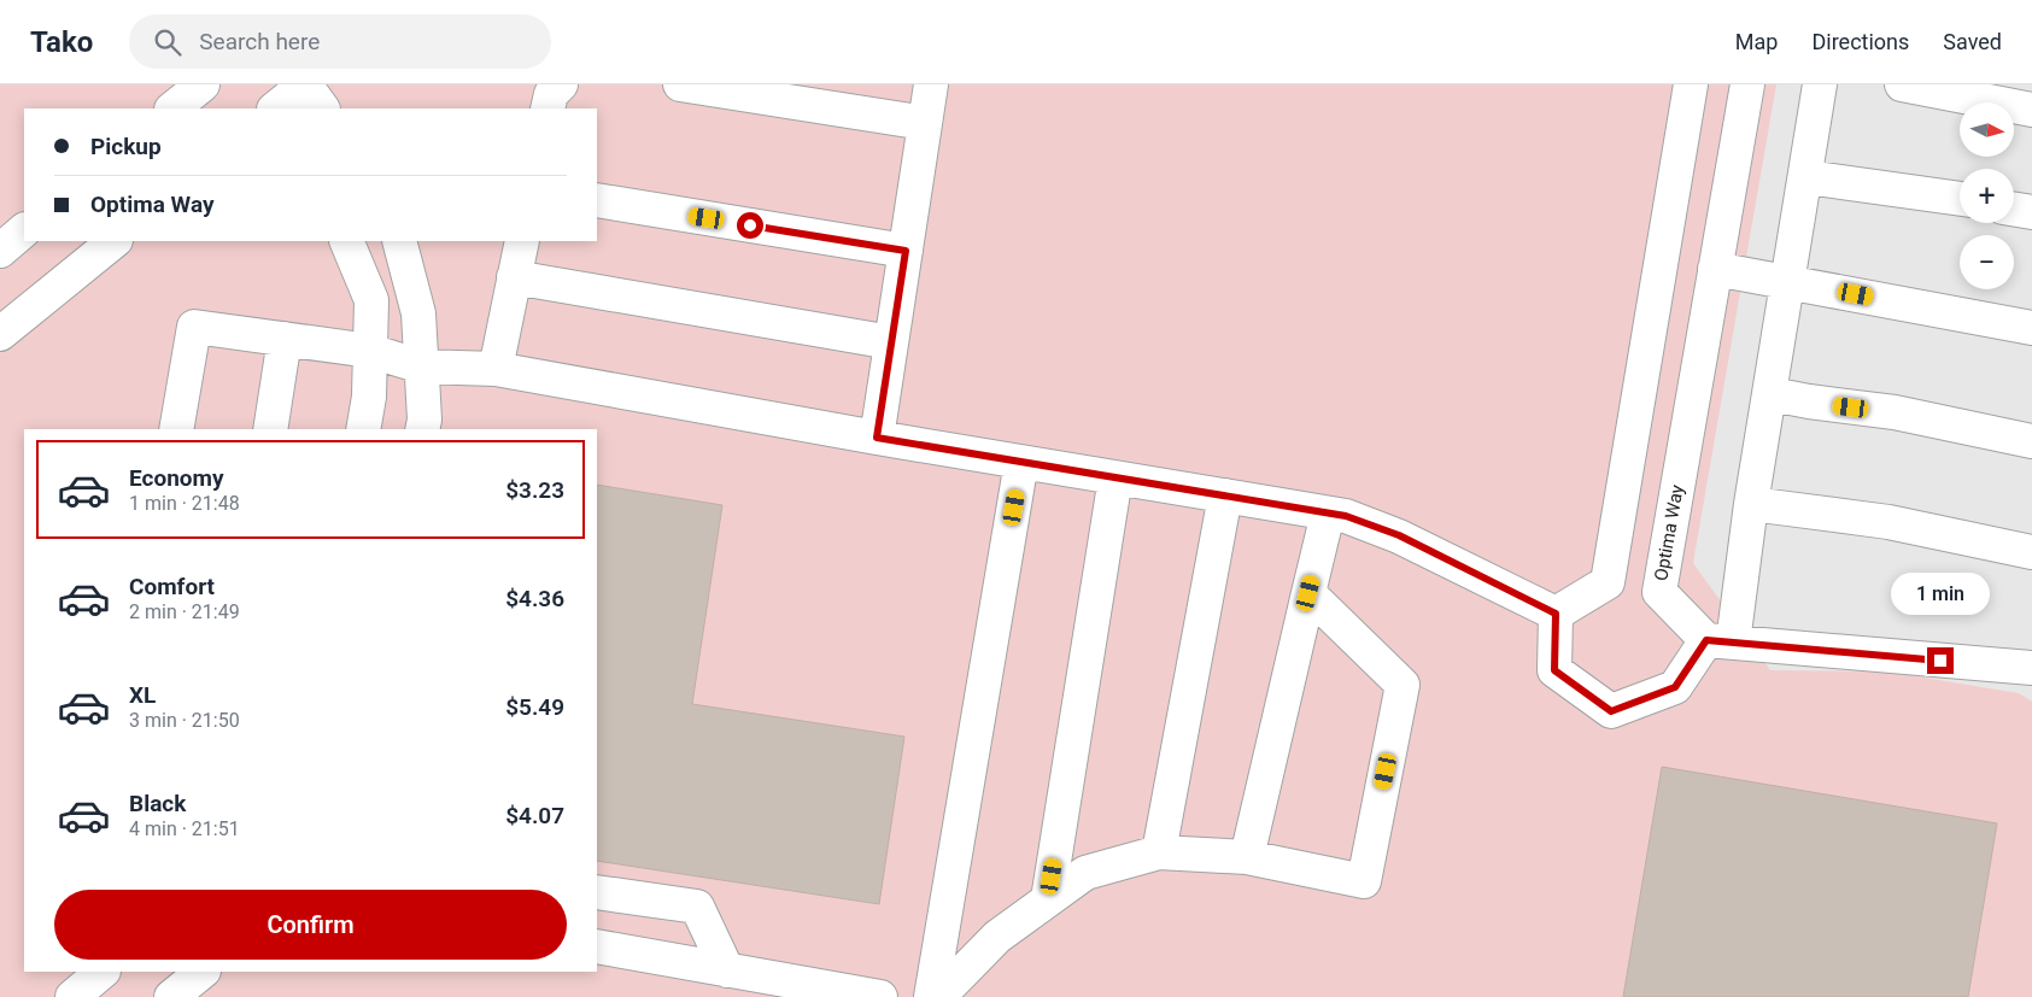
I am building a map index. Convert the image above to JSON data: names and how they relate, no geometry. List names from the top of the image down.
{
  "streets": {
    "street": ["Optima Way"]
  },
  "north": "right",
  "page": {
    "header": "Tako",
    "search": "Search here",
    "nav": ["Map", "Directions", "Saved"],
    "map_buttons": ["+", "−"],
    "banner": ["Pickup", "Optima Way"],
    "list": [
      {
        "name": "Economy",
        "note": "1 min · 21:48",
        "value": "$3.23"
      },
      {
        "name": "Comfort",
        "note": "2 min · 21:49",
        "value": "$4.36"
      },
      {
        "name": "XL",
        "note": "3 min · 21:50",
        "value": "$5.49"
      },
      {
        "name": "Black",
        "note": "4 min · 21:51",
        "value": "$4.07"
      }
    ],
    "bubble": "1 min",
    "buttons": "Confirm"
  }
}
